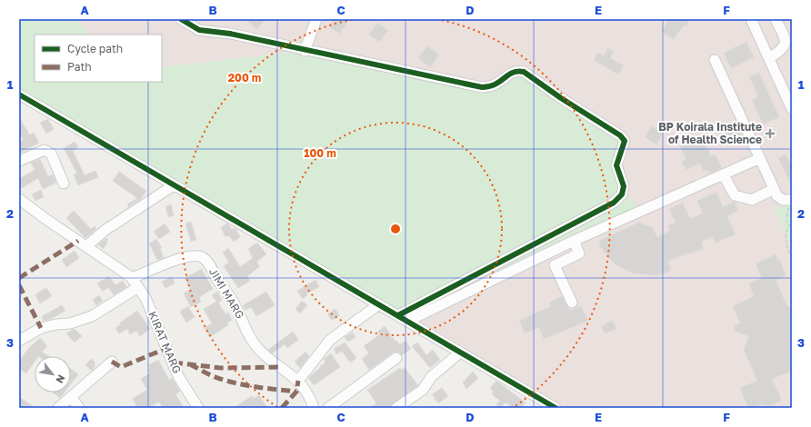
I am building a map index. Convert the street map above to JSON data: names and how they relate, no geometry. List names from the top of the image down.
{
  "streets": {
    "street": ["JIMI MARG", "KIRAT MARG"]
  },
  "crossings": [
    ["JIMI MARG", "KIRAT MARG"]
  ],
  "places": {
    "health": ["BP Koirala Institute of Health Science"]
  },
  "legend": ["Cycle path", "Path"],
  "north": "bottom right",
  "grid": {
    "columns": [
      "A",
      "B",
      "C",
      "D",
      "E",
      "F"
    ],
    "rows": ["1", "2", "3"]
  },
  "rings": ["200 m", "100 m"]
}
